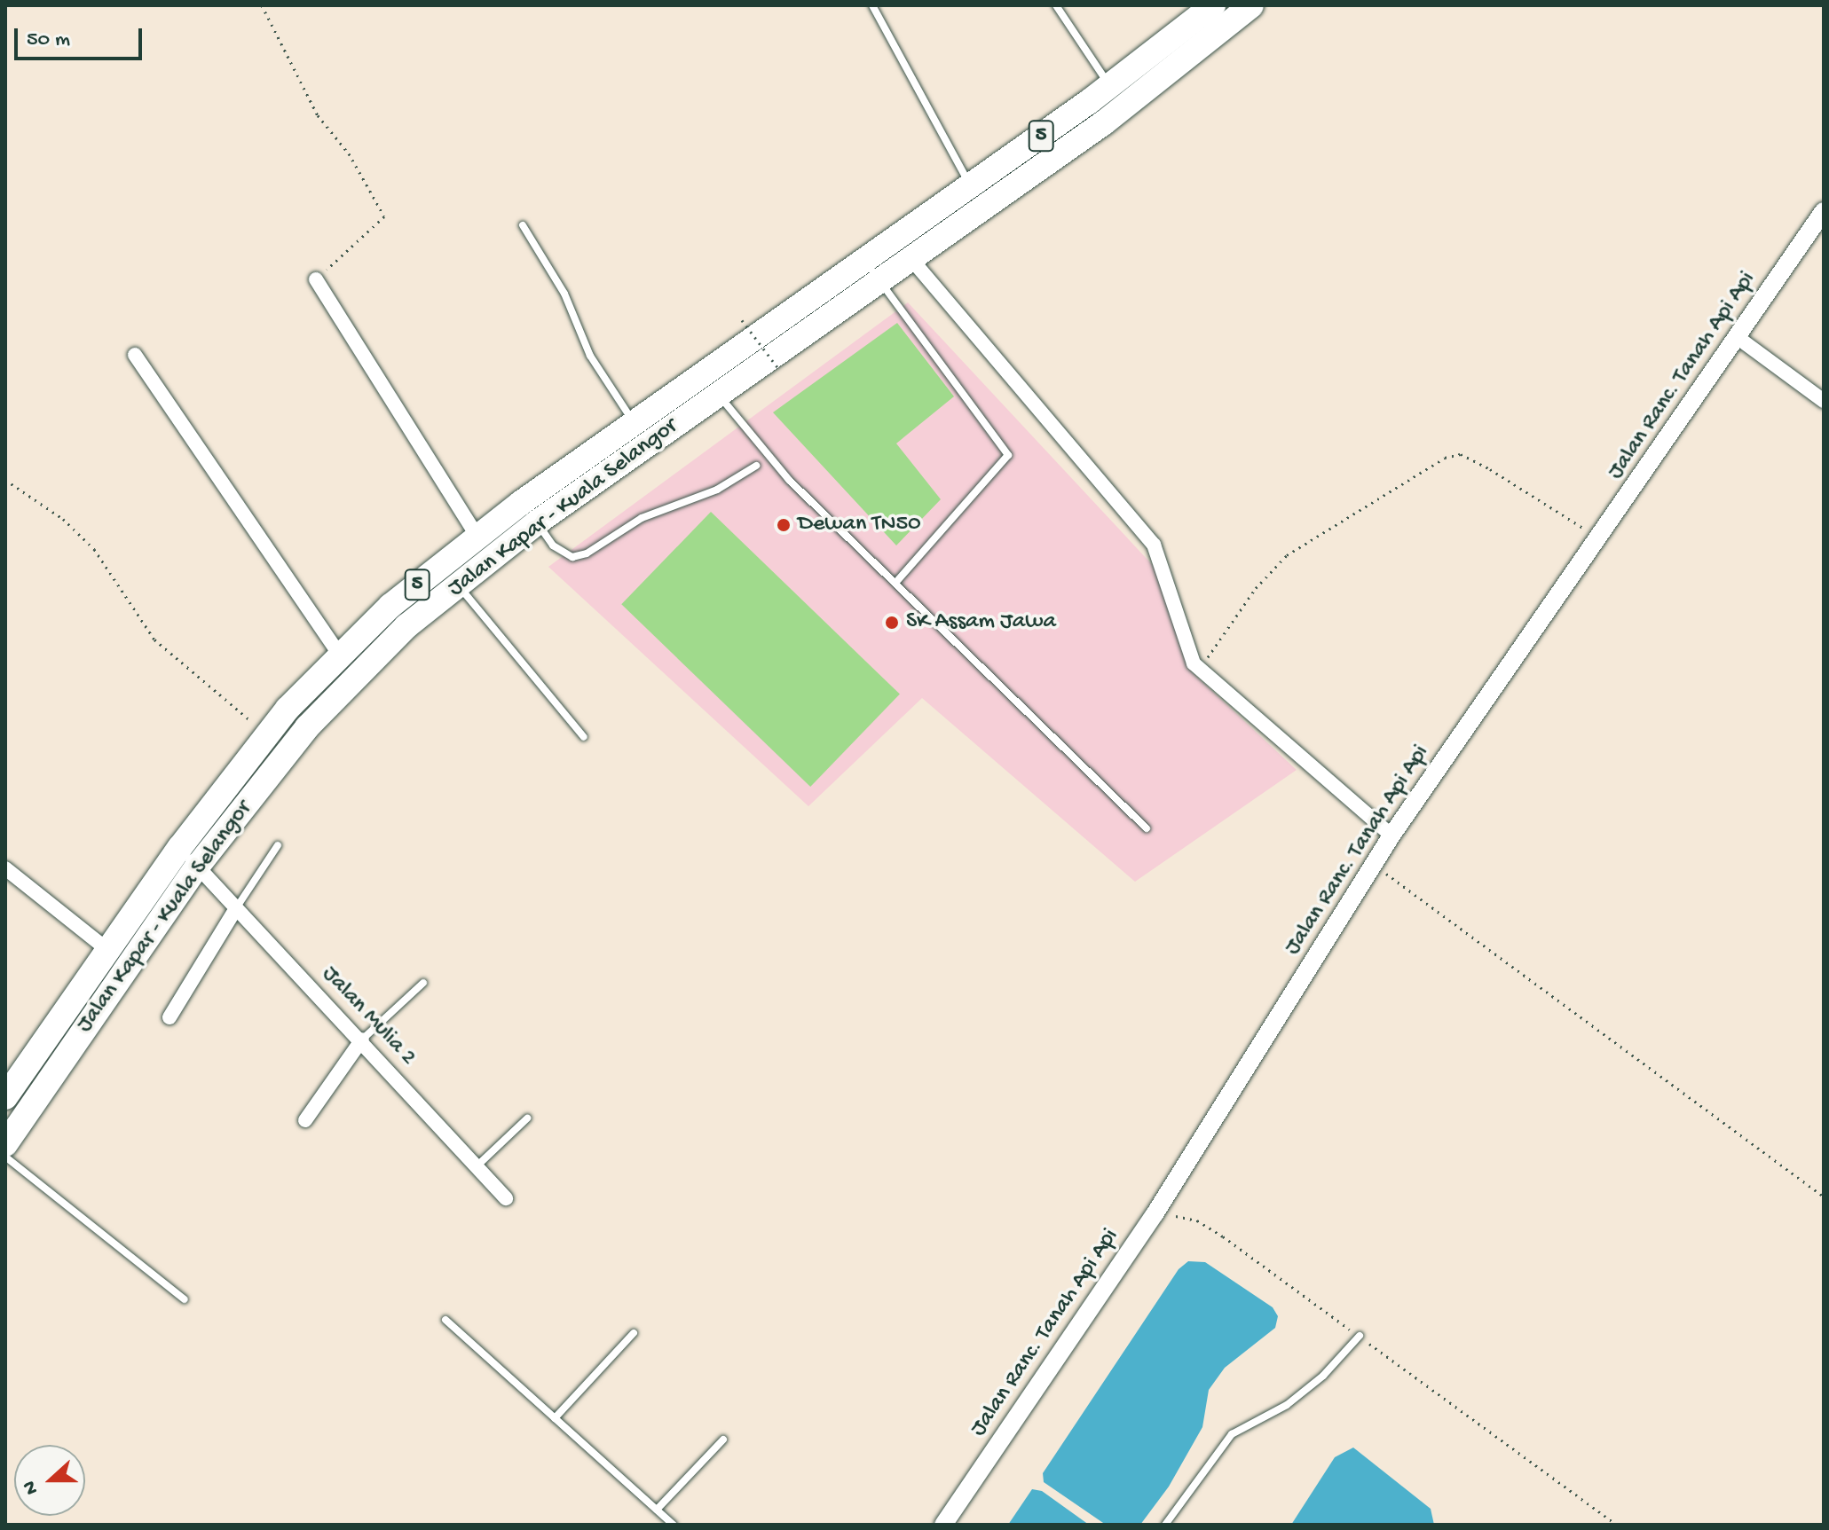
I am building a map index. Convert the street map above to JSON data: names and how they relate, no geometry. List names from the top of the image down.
{
  "streets": {
    "highway": ["5", "Jalan Kapar - Kuala Selangor"],
    "street": ["Jalan Ranc. Tanah Api Api", "Jalan Mulia 2"]
  },
  "crossings": [
    ["Jalan Kapar - Kuala Selangor", "Jalan Mulia 2"]
  ],
  "places": ["Dewan TN50", "SK Assam Jawa"],
  "scale_bar": "50 m",
  "north": "left"
}
